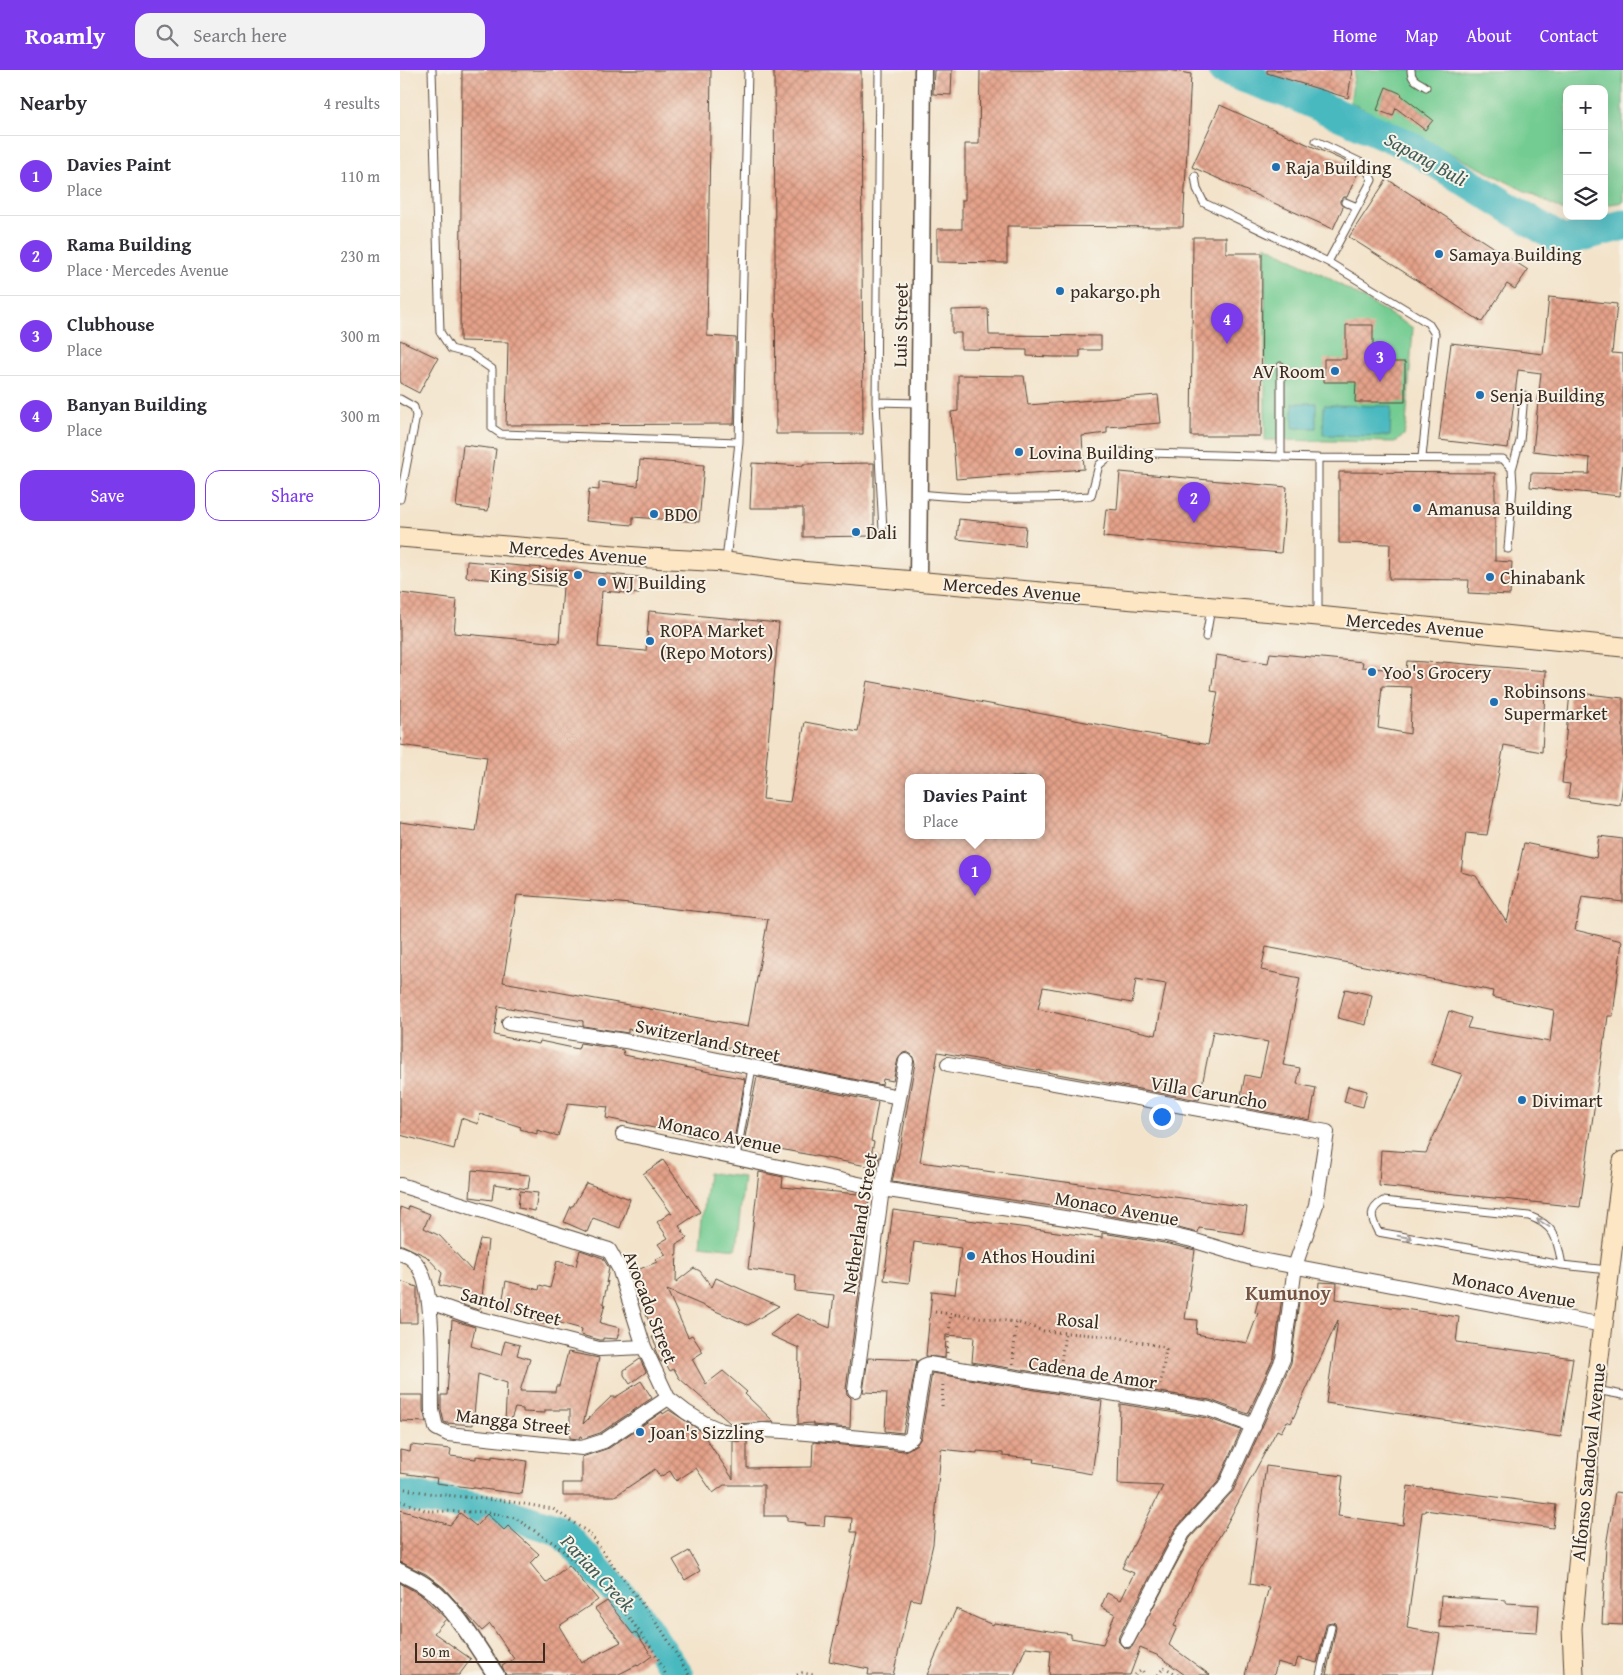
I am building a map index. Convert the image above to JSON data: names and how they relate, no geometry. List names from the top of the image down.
{
  "streets": {
    "main road": ["Mercedes Avenue", "Alfonso Sandoval Avenue"],
    "street": [
      "Luis Street",
      "Switzerland Street",
      "Villa Caruncho",
      "Monaco Avenue",
      "Netherland Street",
      "Santol Street",
      "Avocado Street",
      "Cadena de Amor",
      "Mangga Street"
    ],
    "path": ["Rosal"]
  },
  "crossings": [
    ["Luis Street", "Mercedes Avenue"],
    ["Switzerland Street", "Netherland Street"],
    ["Villa Caruncho", "Monaco Avenue"],
    ["Monaco Avenue", "Netherland Street"],
    ["Monaco Avenue", "Alfonso Sandoval Avenue"],
    ["Santol Street", "Avocado Street"],
    ["Santol Street", "Mangga Street"],
    ["Avocado Street", "Cadena de Amor"],
    ["Avocado Street", "Mangga Street"],
    ["Rosal", "Cadena de Amor"]
  ],
  "districts": ["Kumunoy"],
  "water": ["Sapang Buli", "Parian Creek"],
  "places": [
    "Raja Building",
    "Samaya Building",
    "pakargo.ph",
    "AV Room",
    "Senja Building",
    "Lovina Building",
    "Amanusa Building",
    "BDO",
    "Dali",
    "King Sisig",
    "Chinabank",
    "WJ Building",
    "ROPA Market (Repo Motors)",
    "Yoo's Grocery",
    "Robinsons Supermarket",
    "Divimart",
    "Athos Houdini",
    "Joan's Sizzling"
  ],
  "scale_bar": "50 m",
  "page": {
    "header": "Roamly",
    "search": "Search here",
    "nav": [
      "Home",
      "Map",
      "About",
      "Contact"
    ],
    "heading": ["Nearby", "4 results"],
    "map_buttons": ["+", "−"],
    "list": [
      {
        "mark": "1",
        "name": "Davies Paint",
        "note": "Place",
        "value": "110 m"
      },
      {
        "mark": "2",
        "name": "Rama Building",
        "note": "Place · Mercedes Avenue",
        "value": "230 m"
      },
      {
        "mark": "3",
        "name": "Clubhouse",
        "note": "Place",
        "value": "300 m"
      },
      {
        "mark": "4",
        "name": "Banyan Building",
        "note": "Place",
        "value": "300 m"
      }
    ],
    "pins": [
      "4",
      "3",
      "2",
      "1"
    ],
    "buttons": ["Save", "Share"],
    "popup": ["Davies Paint", "Place"],
    "scale": "50 m"
  }
}
